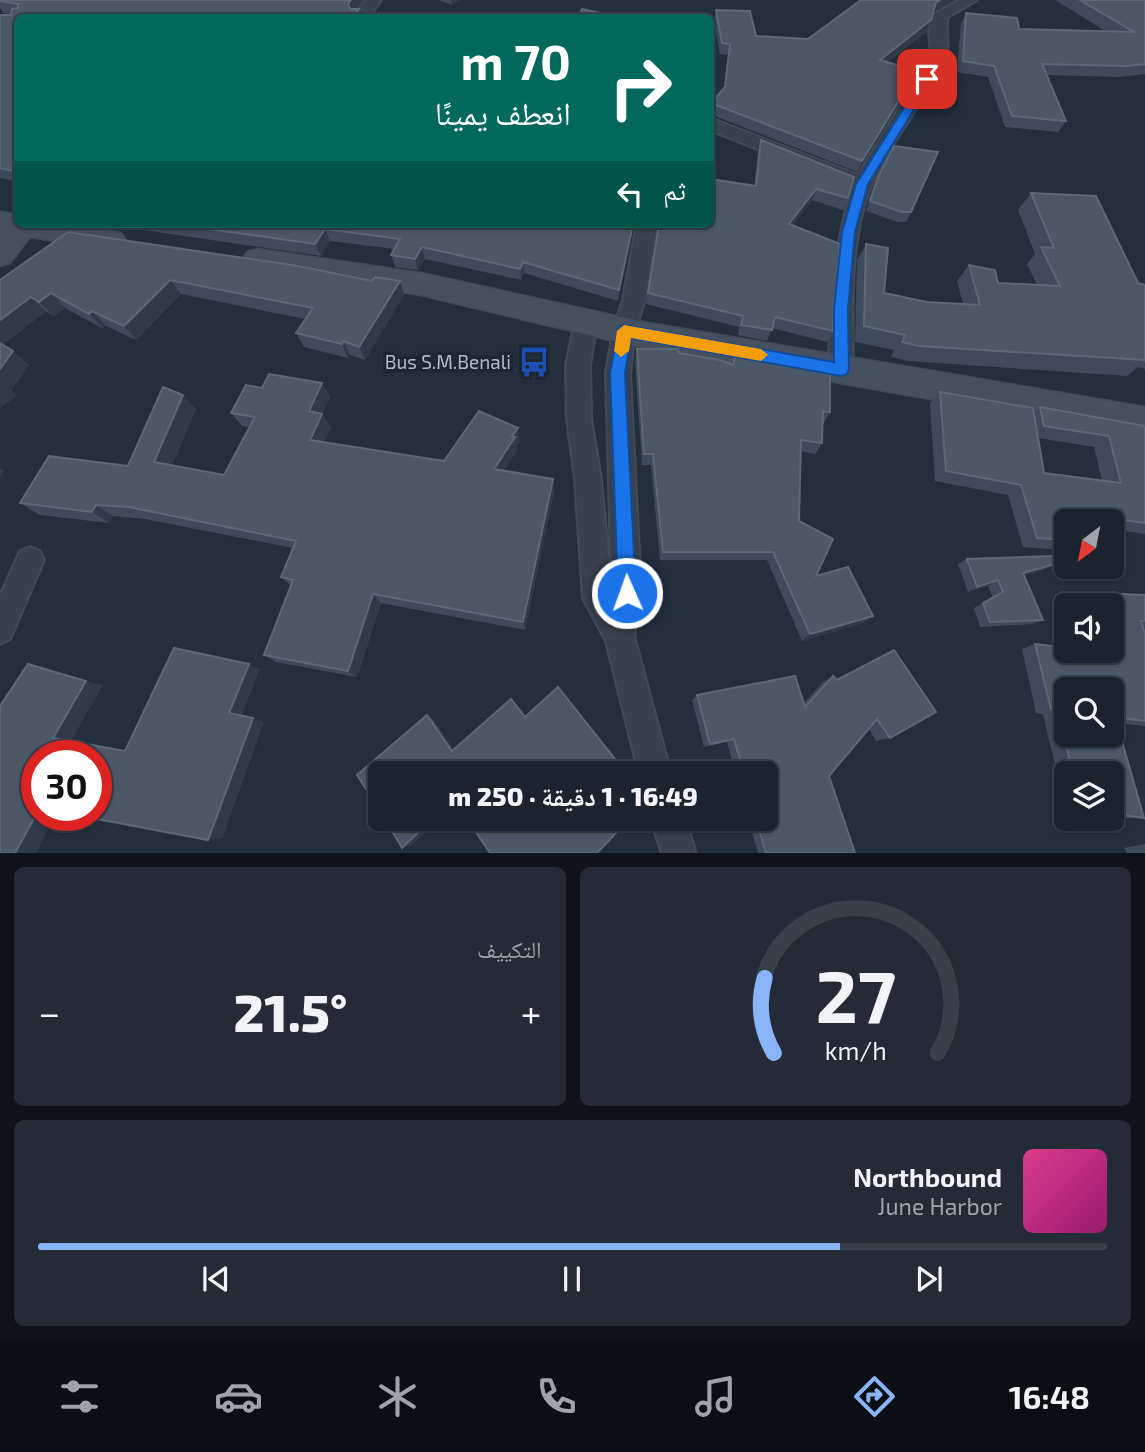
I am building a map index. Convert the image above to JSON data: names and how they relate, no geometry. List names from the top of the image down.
{
  "places": {
    "bus stop": ["Bus S.M.Benali"]
  },
  "north": "bottom left",
  "page": {
    "turn": ["70 m", "انعطف يمينًا"],
    "then": "ثم",
    "limit": "30",
    "trip": "16:49 · 1 دقيقة · 250 m",
    "tile": "التكييف",
    "heat": ["−", "21.5°", "+"],
    "song": ["Northbound", "June Harbor"],
    "tabs": "16:48",
    "gauge": ["27", "km/h"]
  }
}
